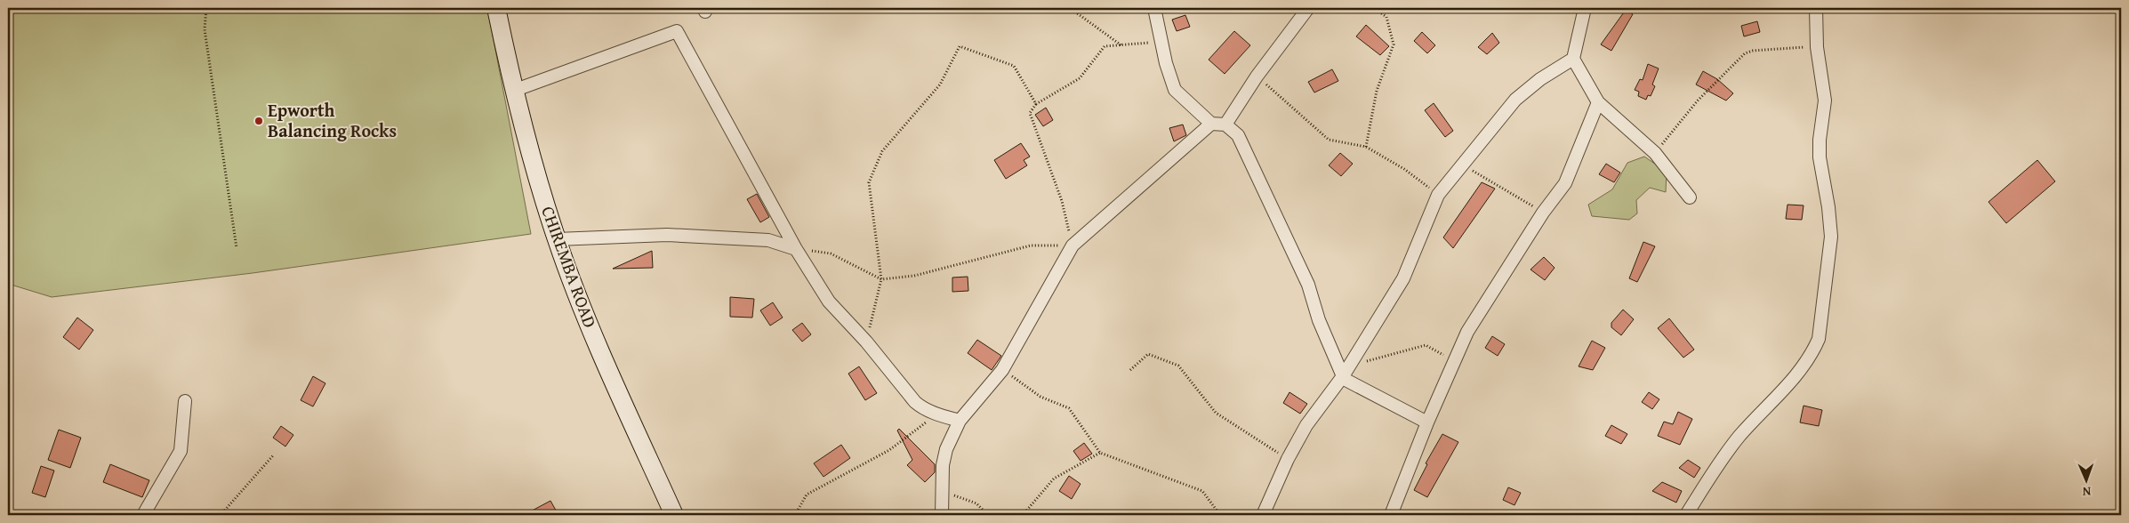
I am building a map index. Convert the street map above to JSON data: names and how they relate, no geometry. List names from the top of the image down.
{
  "streets": {
    "main road": ["CHIREMBA ROAD"]
  },
  "places": ["Epworth Balancing Rocks"],
  "north": "bottom"
}
